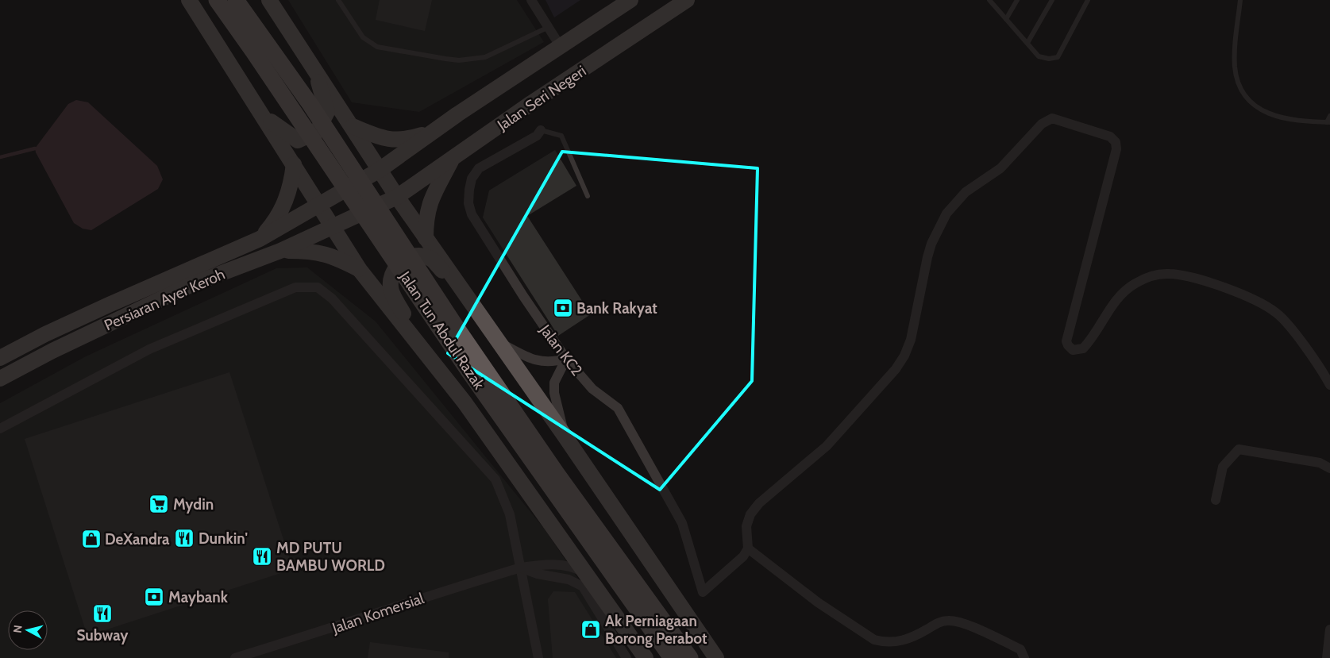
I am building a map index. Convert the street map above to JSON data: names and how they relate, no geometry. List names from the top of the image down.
{
  "streets": {
    "highway": ["Jalan Tun Abdul Razak"],
    "main road": ["Jalan Seri Negeri", "Persiaran Ayer Keroh"],
    "street": ["Jalan KC2", "Jalan Komersial"]
  },
  "crossings": [
    ["Jalan Seri Negeri", "Persiaran Ayer Keroh"]
  ],
  "places": {
    "bank": ["Bank Rakyat", "Maybank"],
    "supermarket": ["Mydin"],
    "restaurant": ["Dunkin'", "MD PUTU BAMBU WORLD", "Subway"],
    "shop": ["DeXandra", "Ak Perniagaan Borong Perabot"]
  },
  "north": "left"
}
